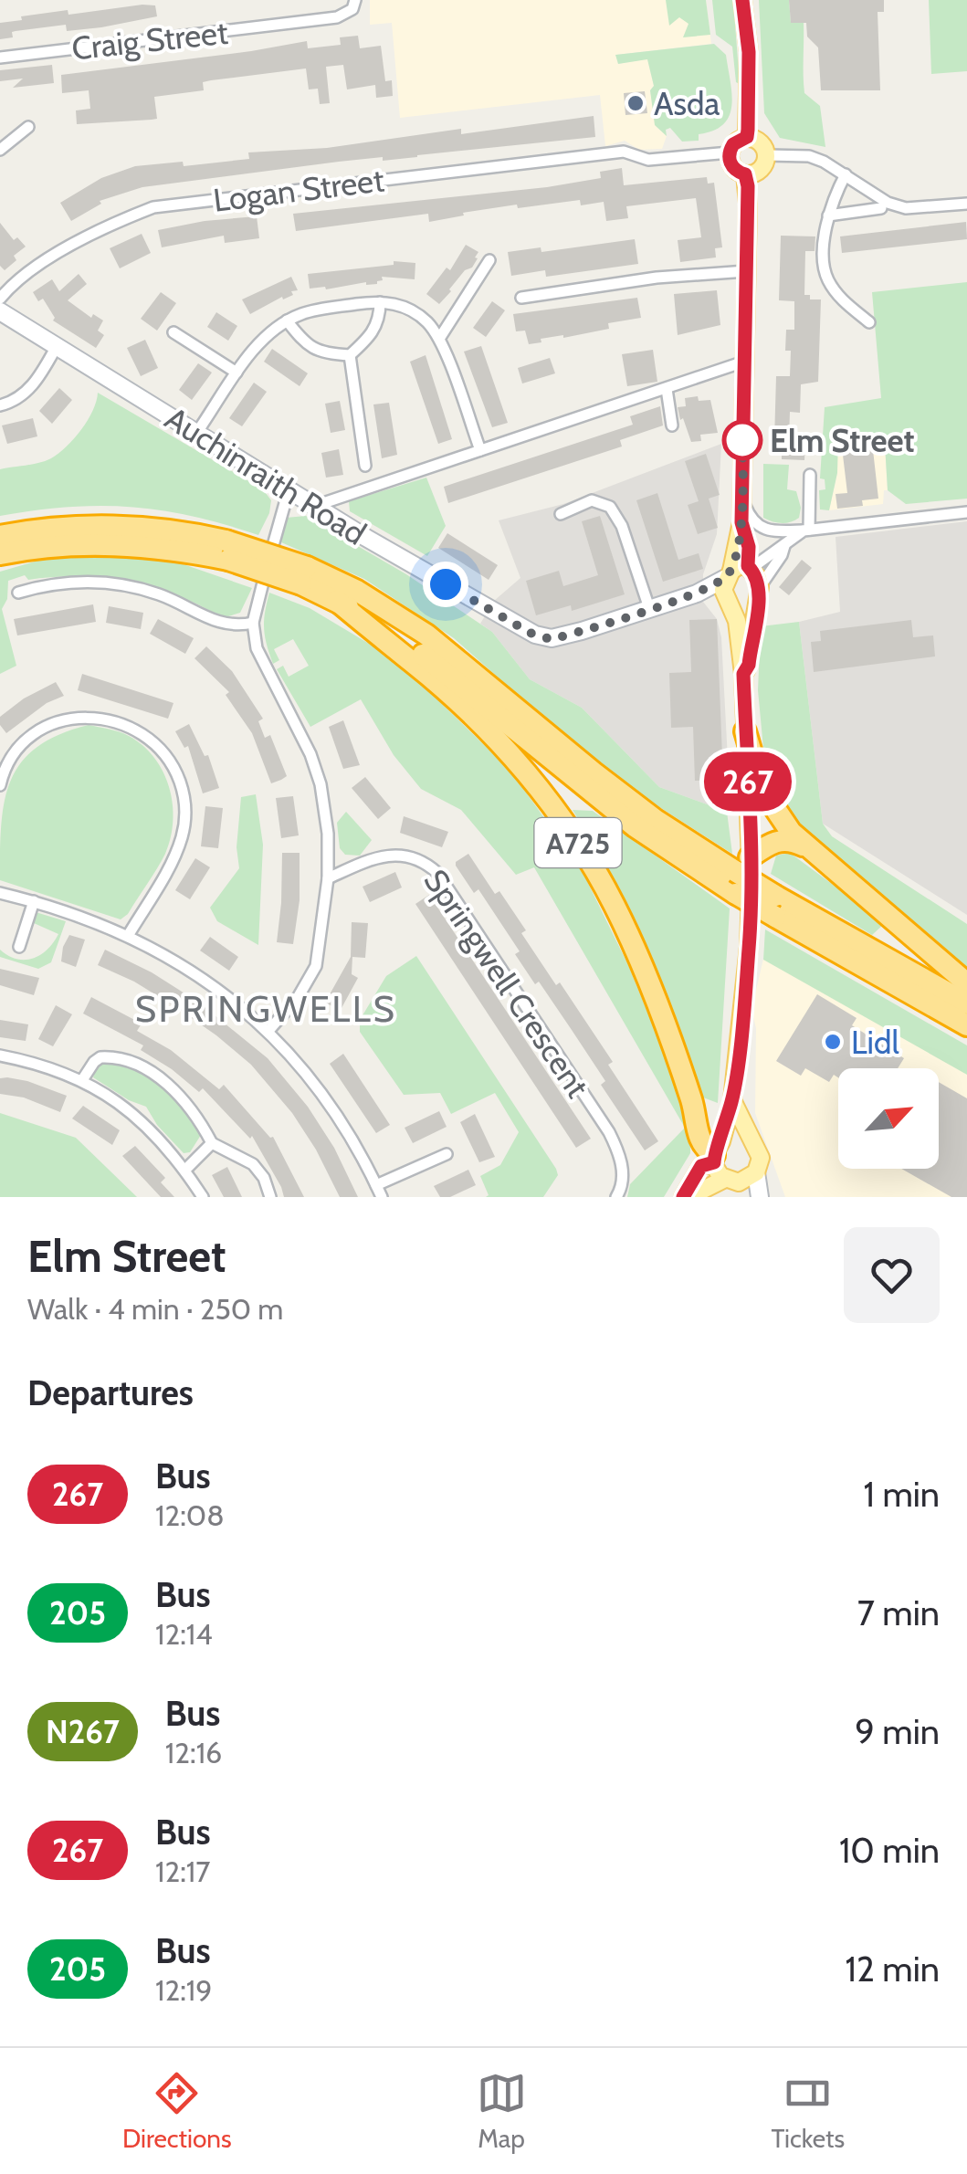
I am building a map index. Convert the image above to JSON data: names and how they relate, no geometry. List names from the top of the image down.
{
  "streets": {
    "highway": ["A725"],
    "street": [
      "Craig Street",
      "Logan Street",
      "Auchinraith Road",
      "Springwell Crescent"
    ]
  },
  "districts": ["SPRINGWELLS"],
  "places": ["Asda", "Elm Street", "Lidl"],
  "lines": ["bus line 267"],
  "north": "top right",
  "page": {
    "on_map": "267",
    "heading": [
      ["Elm Street", "Walk · 4 min · 250 m"],
      "Departures"
    ],
    "list": [
      {
        "mark": "267",
        "name": "Bus",
        "note": "12:08",
        "value": "1 min"
      },
      {
        "mark": "205",
        "name": "Bus",
        "note": "12:14",
        "value": "7 min"
      },
      {
        "mark": "N267",
        "name": "Bus",
        "note": "12:16",
        "value": "9 min"
      },
      {
        "mark": "267",
        "name": "Bus",
        "note": "12:17",
        "value": "10 min"
      },
      {
        "mark": "205",
        "name": "Bus",
        "note": "12:19",
        "value": "12 min"
      }
    ],
    "tabs": ["Directions", "Map", "Tickets"]
  }
}
